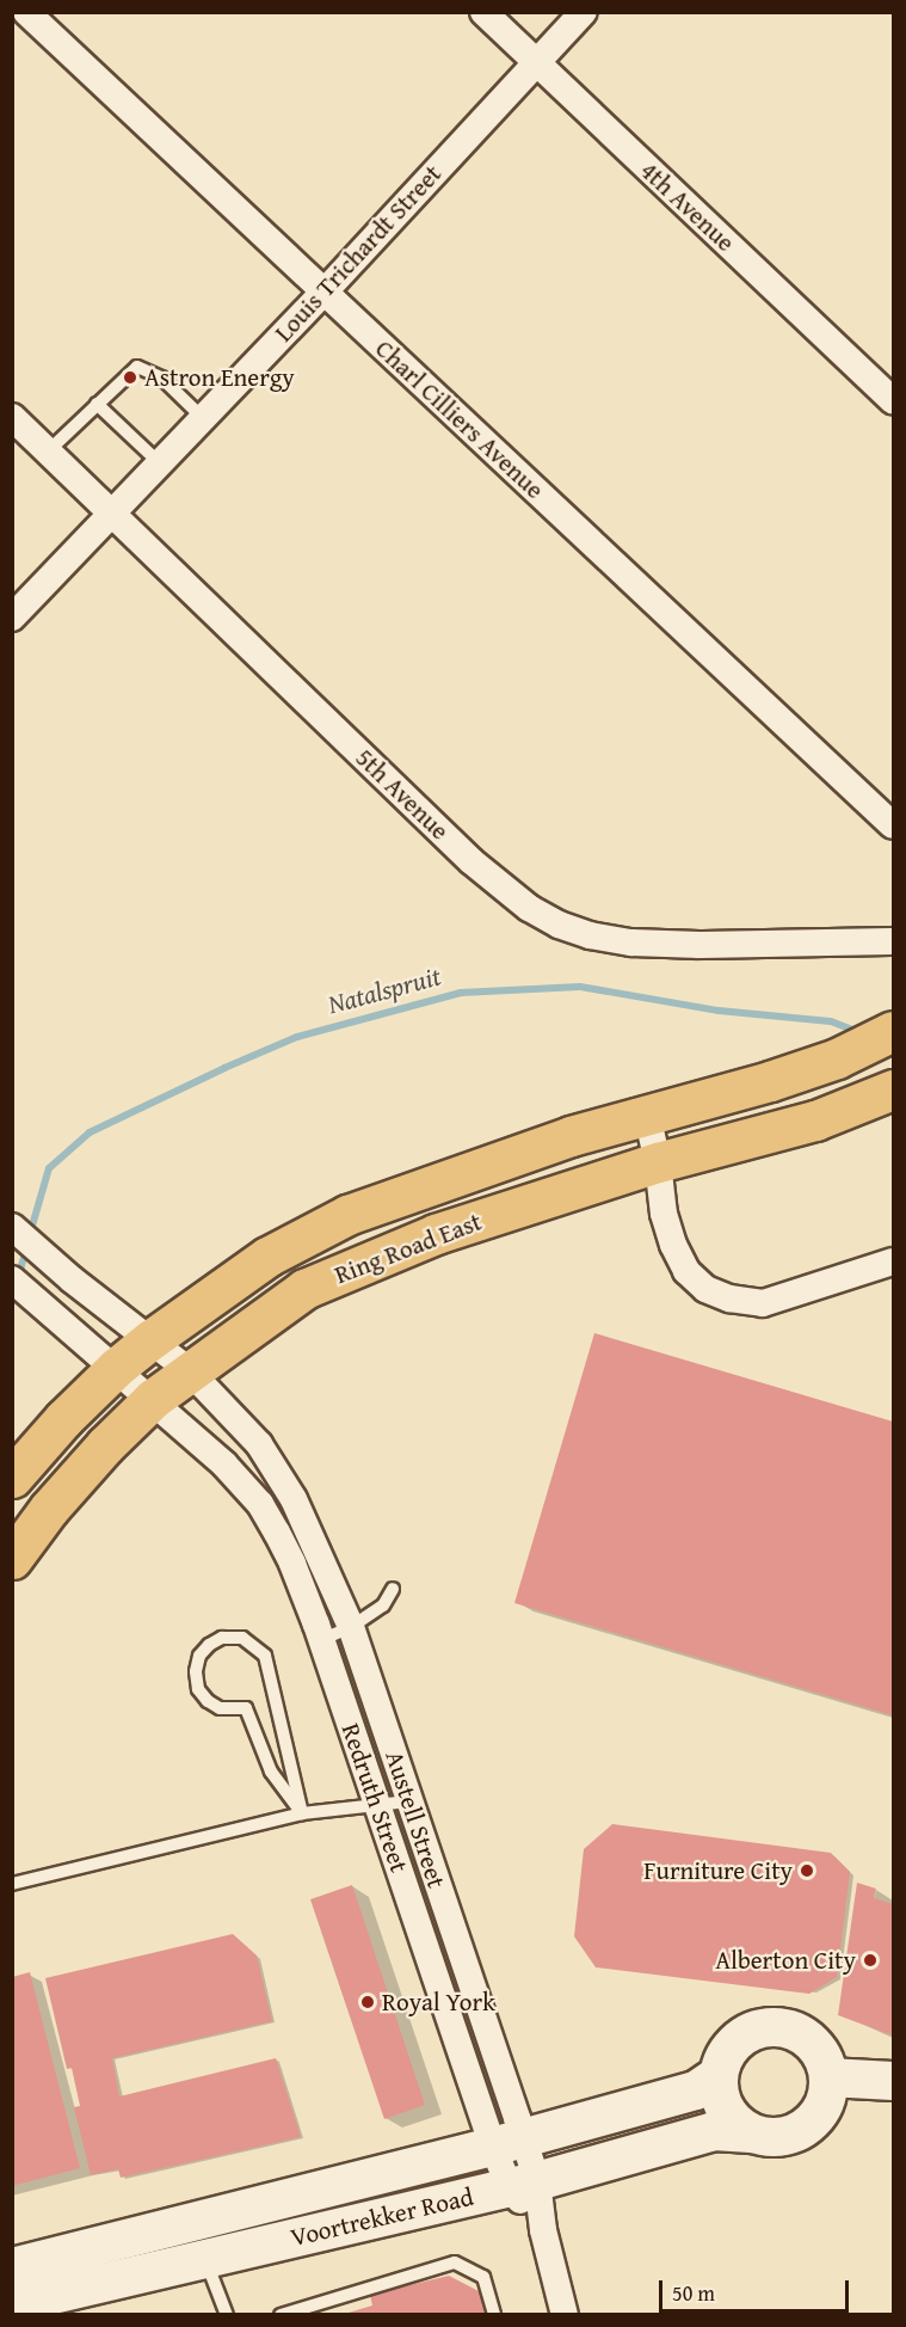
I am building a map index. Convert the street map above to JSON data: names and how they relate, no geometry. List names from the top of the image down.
{
  "streets": {
    "main road": ["Ring Road East"],
    "street": [
      "4th Avenue",
      "Louis Trichardt Street",
      "Charl Cilliers Avenue",
      "5th Avenue",
      "Redruth Street",
      "Austell Street",
      "Voortrekker Road"
    ]
  },
  "crossings": [
    ["4th Avenue", "Louis Trichardt Street"],
    ["Louis Trichardt Street", "Charl Cilliers Avenue"],
    ["Louis Trichardt Street", "5th Avenue"],
    ["Ring Road East", "Redruth Street"],
    ["Ring Road East", "Austell Street"],
    ["Redruth Street", "Austell Street"],
    ["Redruth Street", "Voortrekker Road"],
    ["Austell Street", "Voortrekker Road"]
  ],
  "water": ["Natalspruit"],
  "places": [
    "Astron Energy",
    "Furniture City",
    "Alberton City",
    "Royal York"
  ],
  "scale_bar": "50 m"
}
